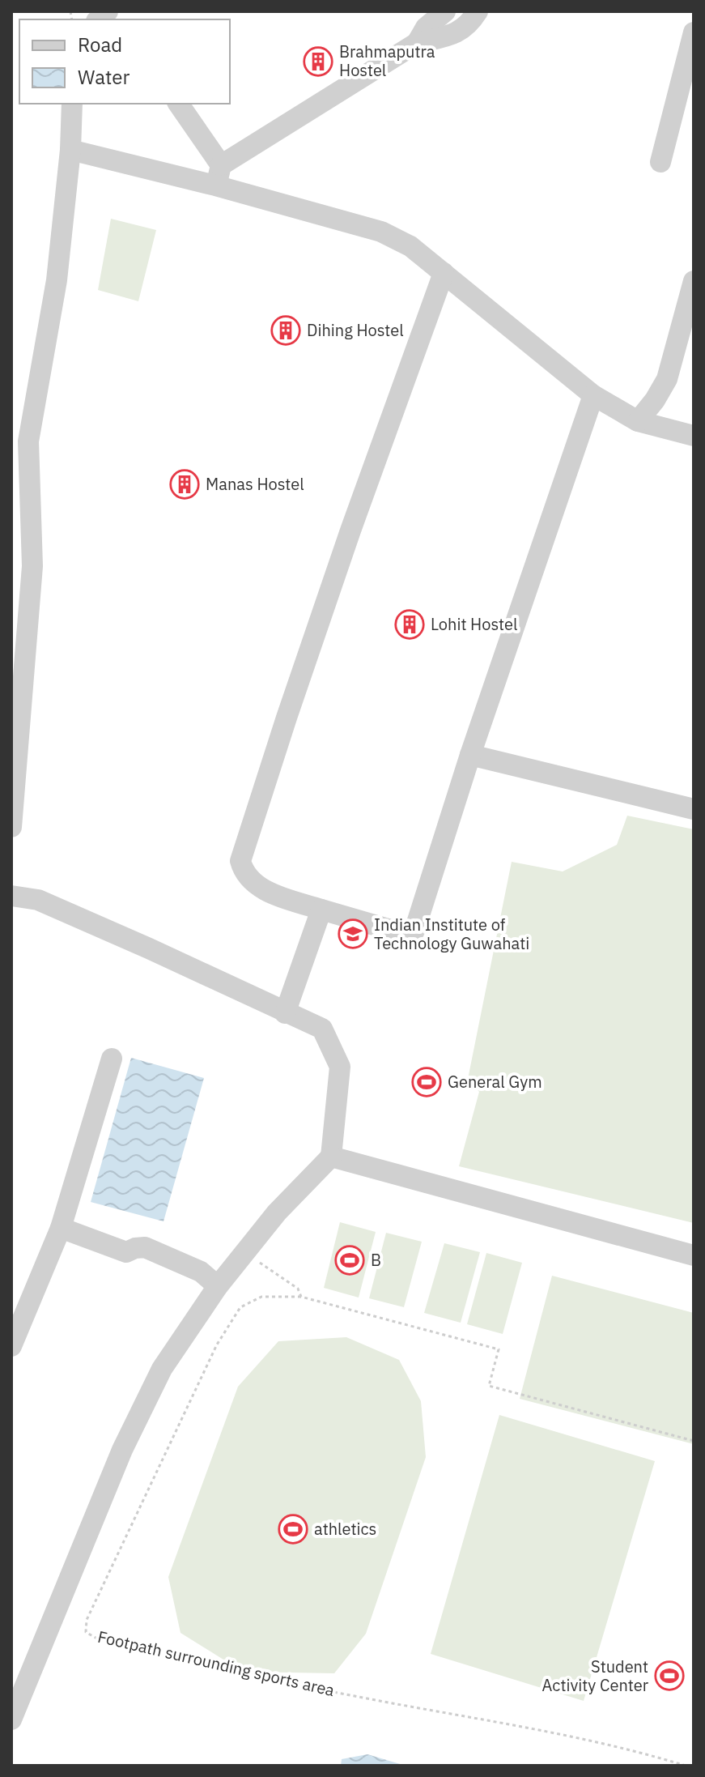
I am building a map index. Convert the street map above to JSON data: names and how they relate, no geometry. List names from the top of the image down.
{
  "streets": {
    "path": ["Footpath surrounding sports area"]
  },
  "places": {
    "building": [
      "Brahmaputra Hostel",
      "Dihing Hostel",
      "Manas Hostel",
      "Lohit Hostel"
    ],
    "school or university": ["Indian Institute of Technology Guwahati"],
    "sports": [
      "General Gym",
      "B",
      "athletics",
      "Student Activity Center"
    ]
  },
  "legend": ["Road", "Water"]
}
